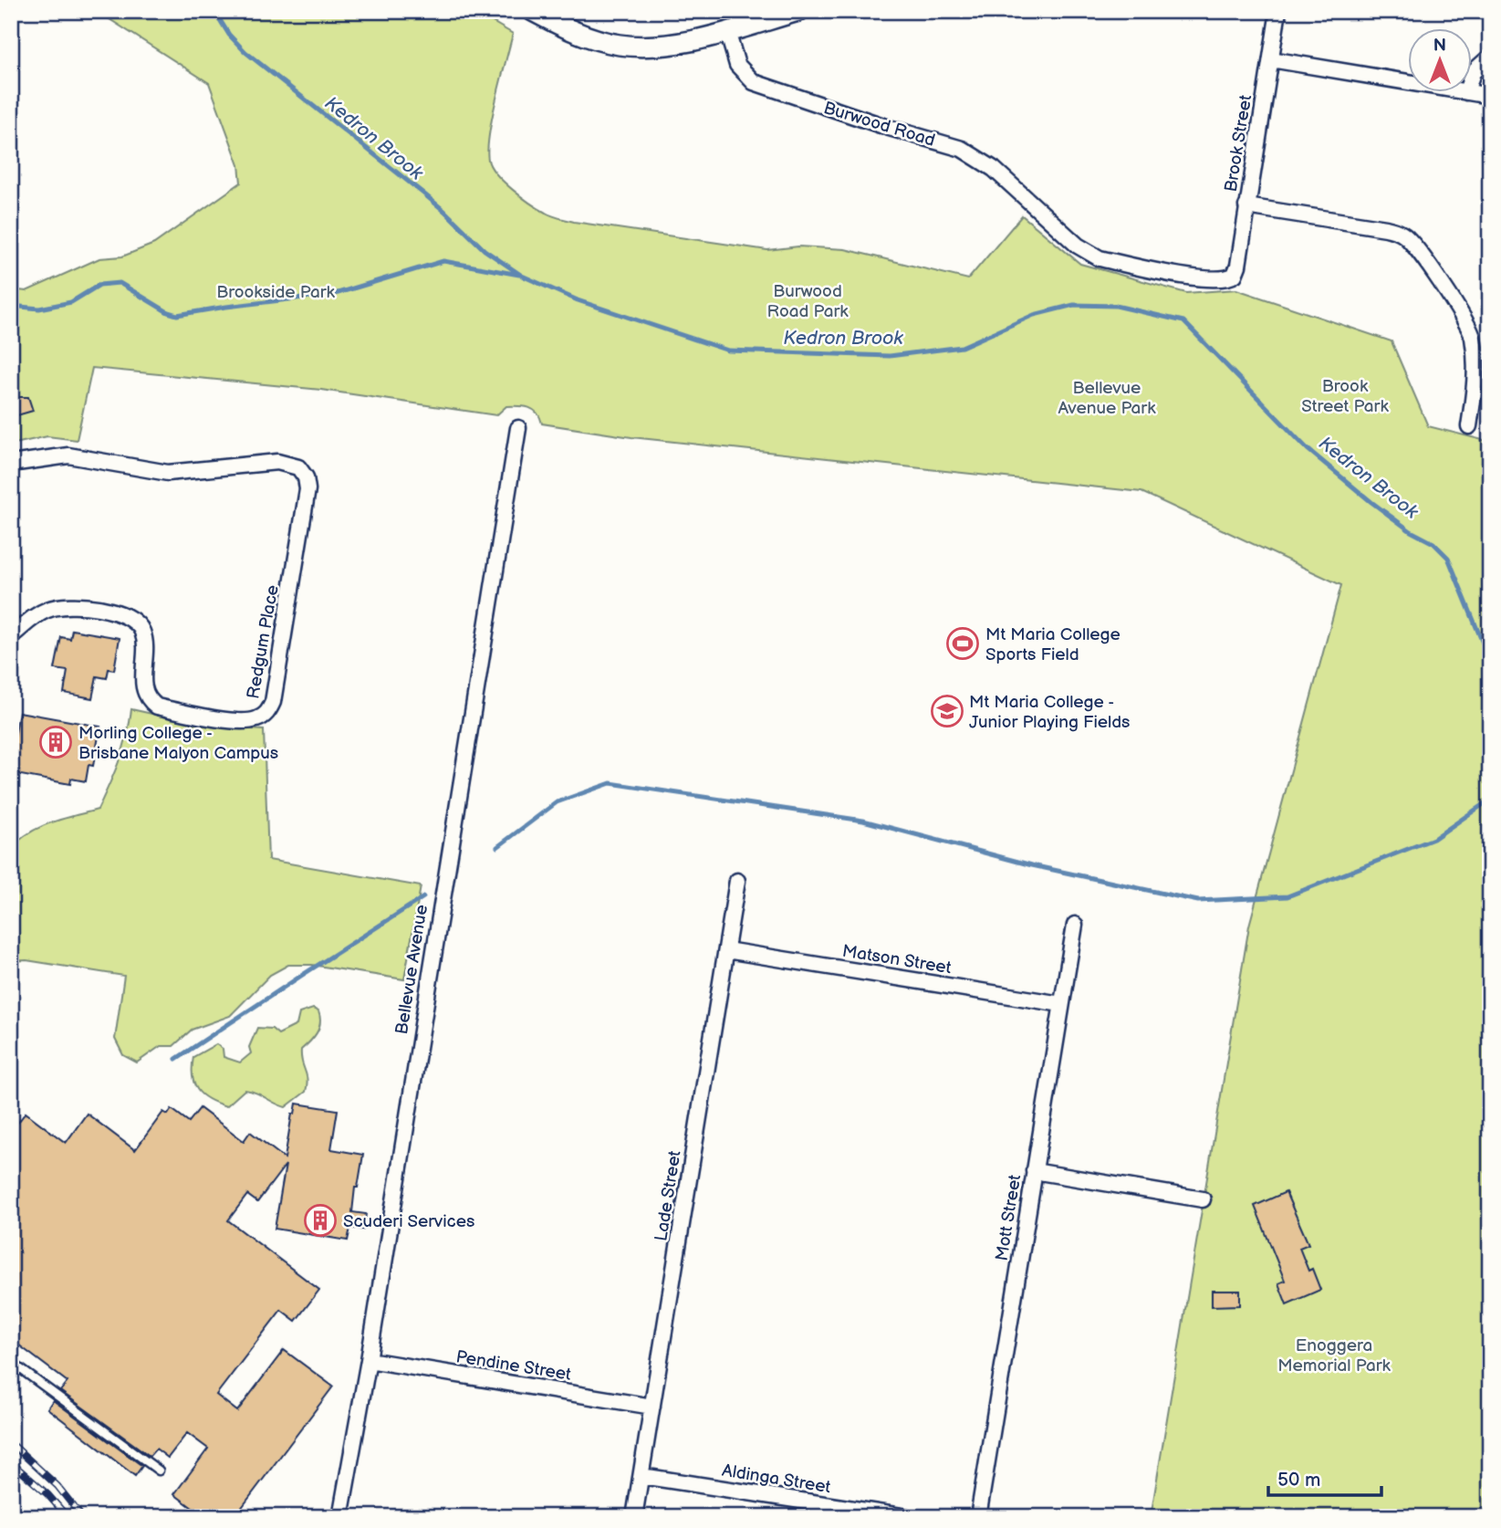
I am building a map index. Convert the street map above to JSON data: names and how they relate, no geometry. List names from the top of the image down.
{
  "streets": {
    "street": [
      "Burwood Road",
      "Brook Street",
      "Redgum Place",
      "Matson Street",
      "Bellevue Avenue",
      "Lade Street",
      "Mott Street",
      "Pendine Street",
      "Aldinga Street"
    ]
  },
  "crossings": [
    ["Burwood Road", "Brook Street"],
    ["Matson Street", "Lade Street"],
    ["Matson Street", "Mott Street"],
    ["Bellevue Avenue", "Pendine Street"],
    ["Lade Street", "Pendine Street"],
    ["Lade Street", "Aldinga Street"]
  ],
  "water": ["Kedron Brook"],
  "parks": [
    "Burwood Road Park",
    "Brookside Park",
    "Brook Street Park",
    "Bellevue Avenue Park",
    "Enoggera Memorial Park"
  ],
  "places": {
    "sports": ["Mt Maria College Sports Field"],
    "school or university": ["Mt Maria College - Junior Playing Fields"],
    "building": ["Morling College - Brisbane Malyon Campus", "Scuderi Services"]
  },
  "scale_bar": "50 m",
  "north": "top"
}
